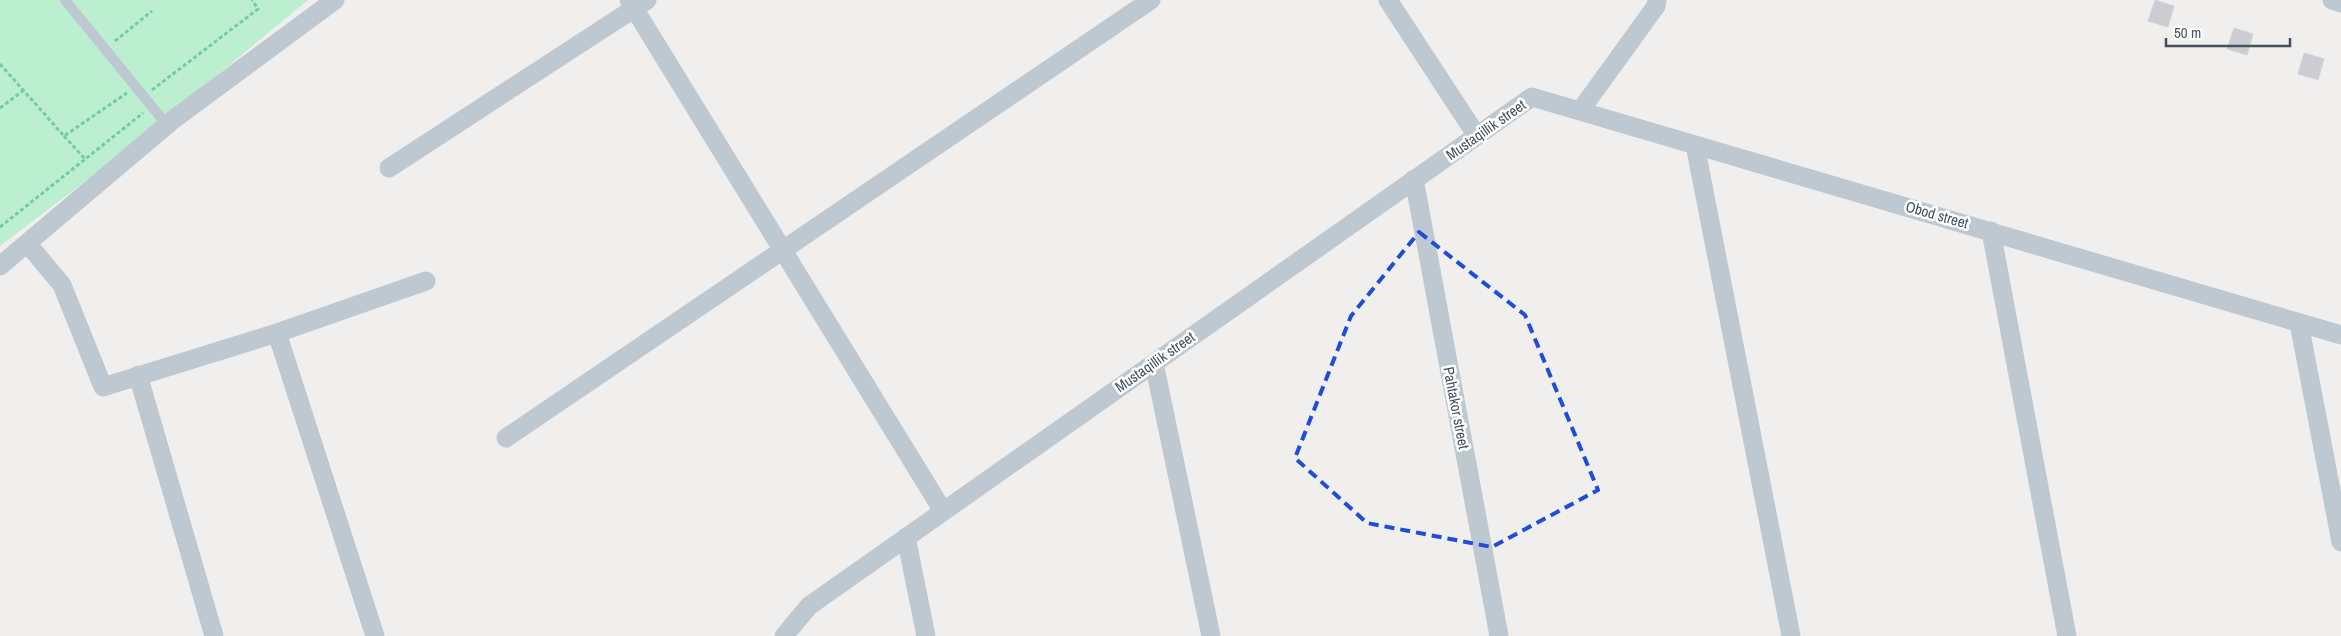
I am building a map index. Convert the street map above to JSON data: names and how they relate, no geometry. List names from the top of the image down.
{
  "streets": {
    "street": ["Mustaqillik street", "Obod street", "Pahtakor street"]
  },
  "crossings": [
    ["Mustaqillik street", "Obod street"],
    ["Mustaqillik street", "Pahtakor street"]
  ],
  "scale_bar": "50 m"
}
